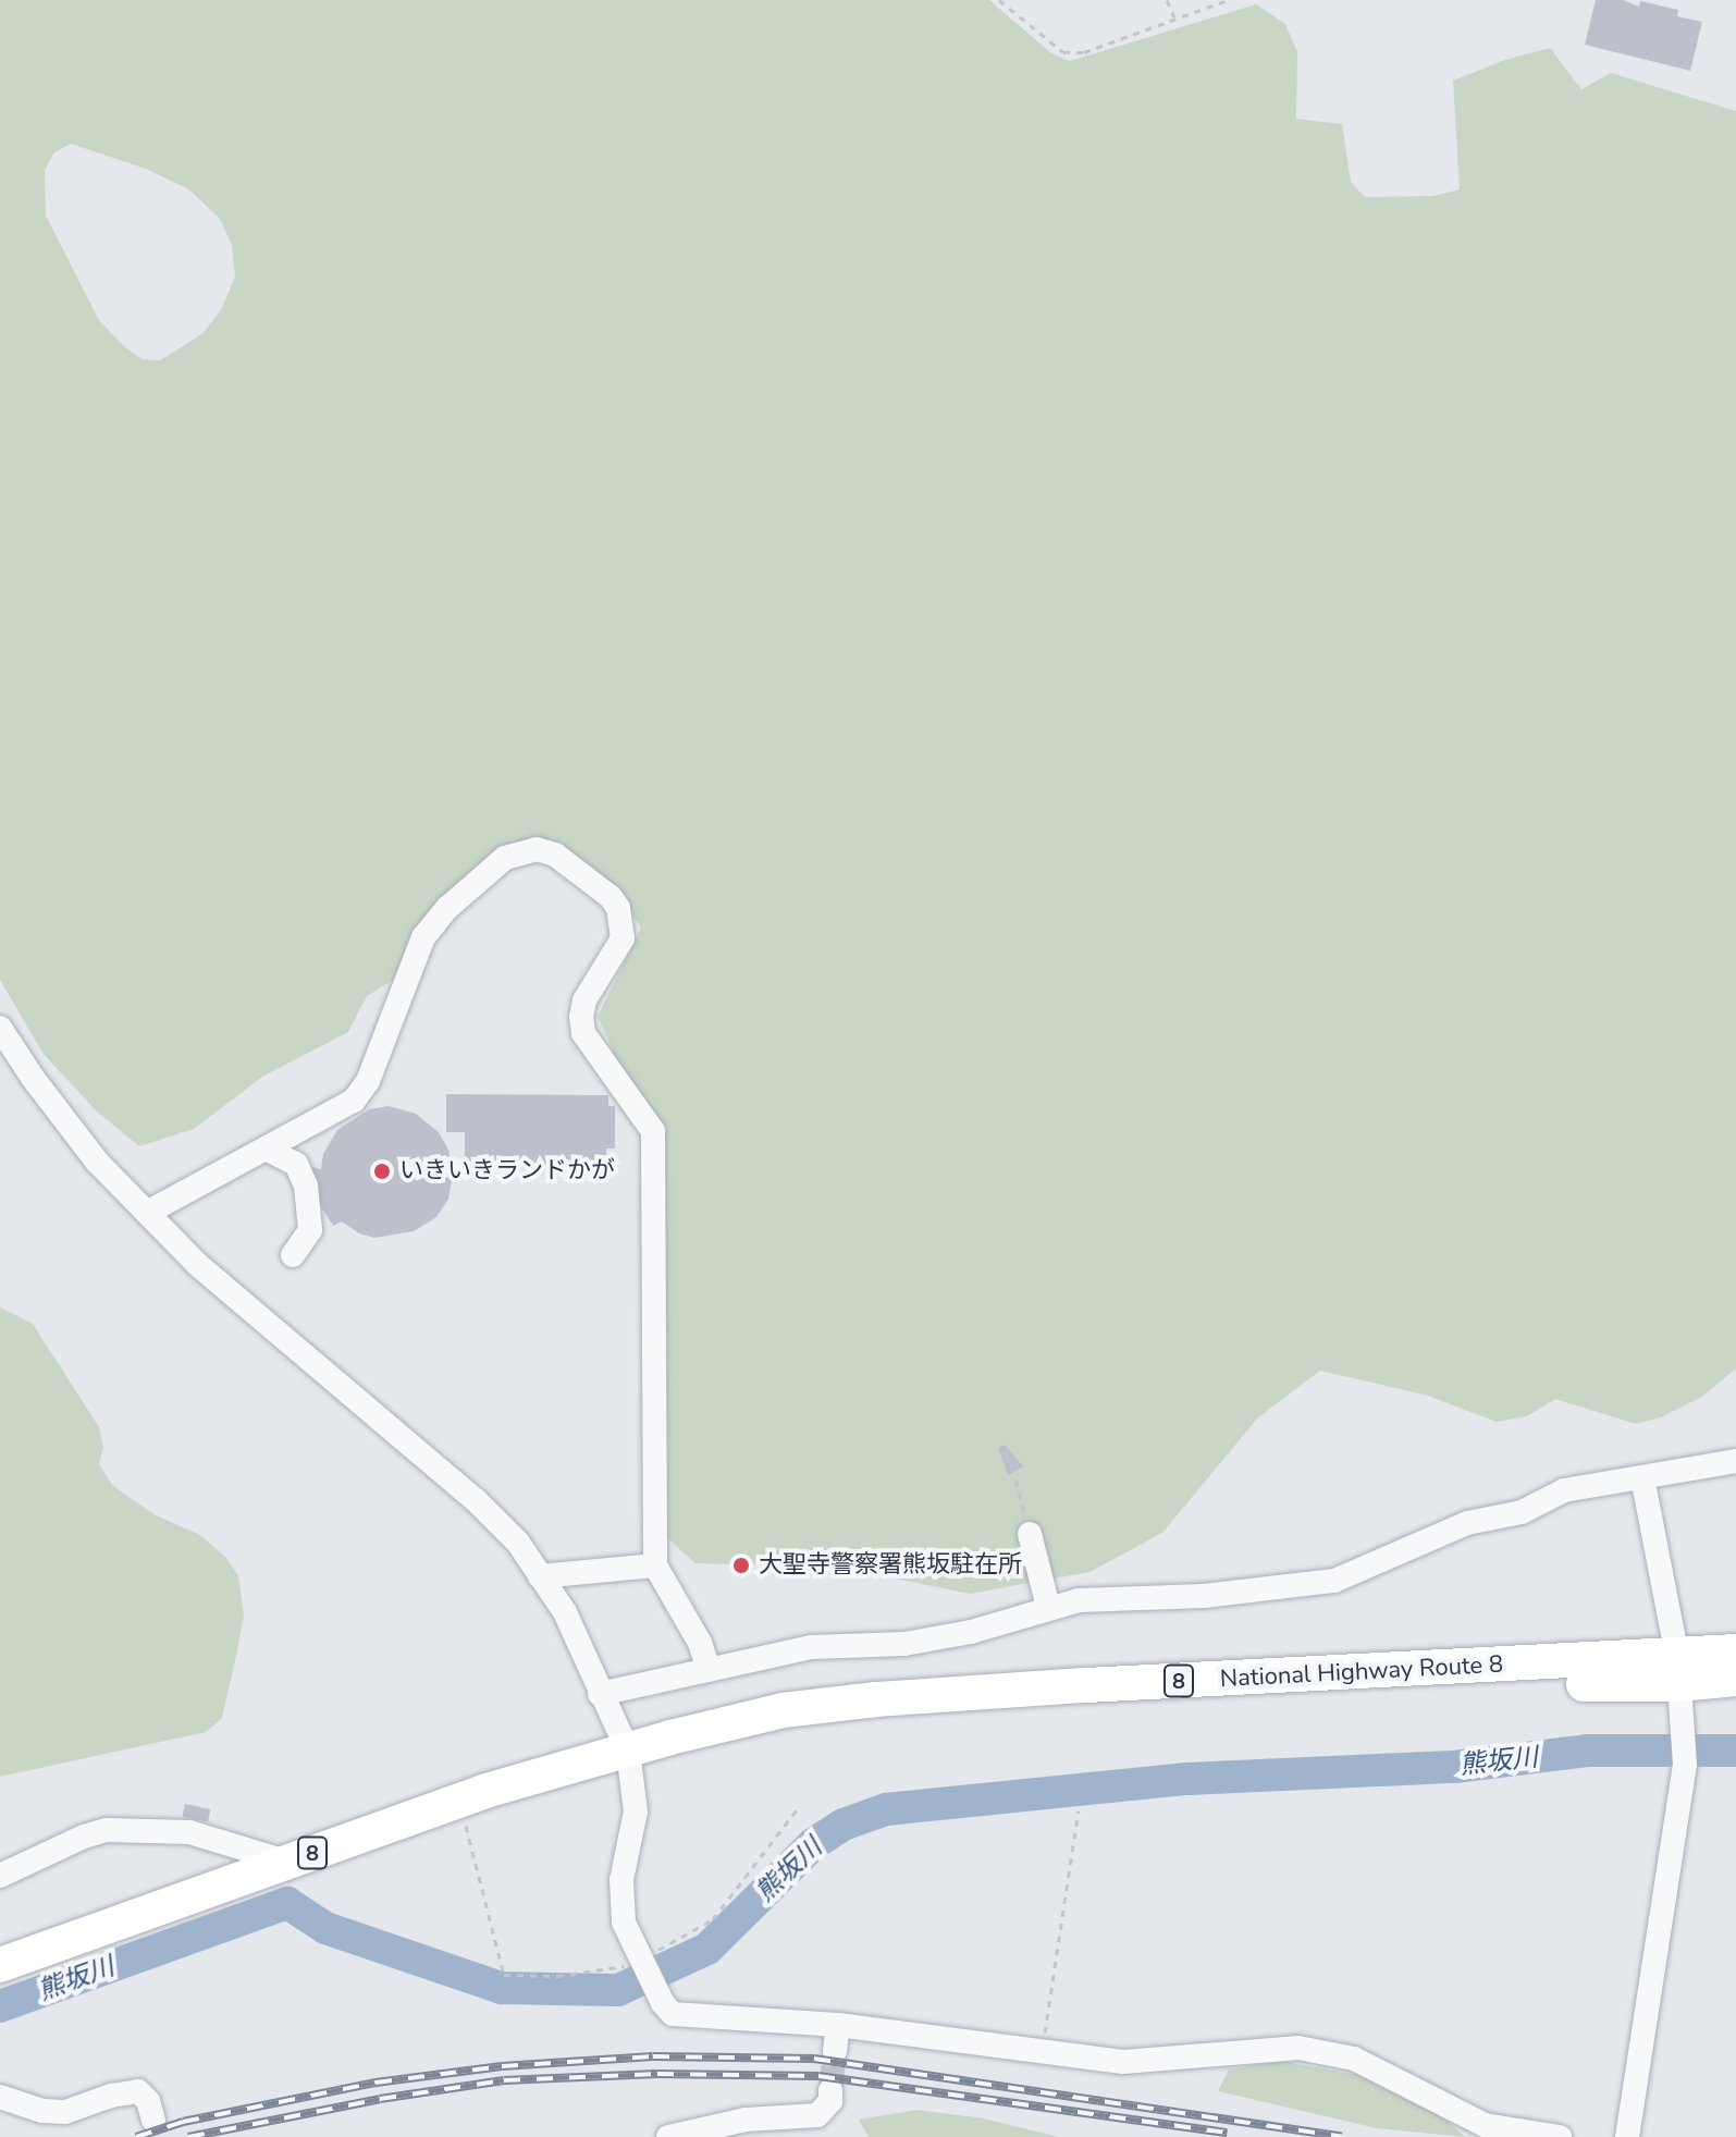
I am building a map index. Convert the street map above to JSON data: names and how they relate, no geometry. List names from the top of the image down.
{
  "streets": {
    "highway": ["National Highway Route 8", "8"]
  },
  "water": ["熊坂川"],
  "places": ["いきいきランドかが", "大聖寺警察署熊坂駐在所"]
}
